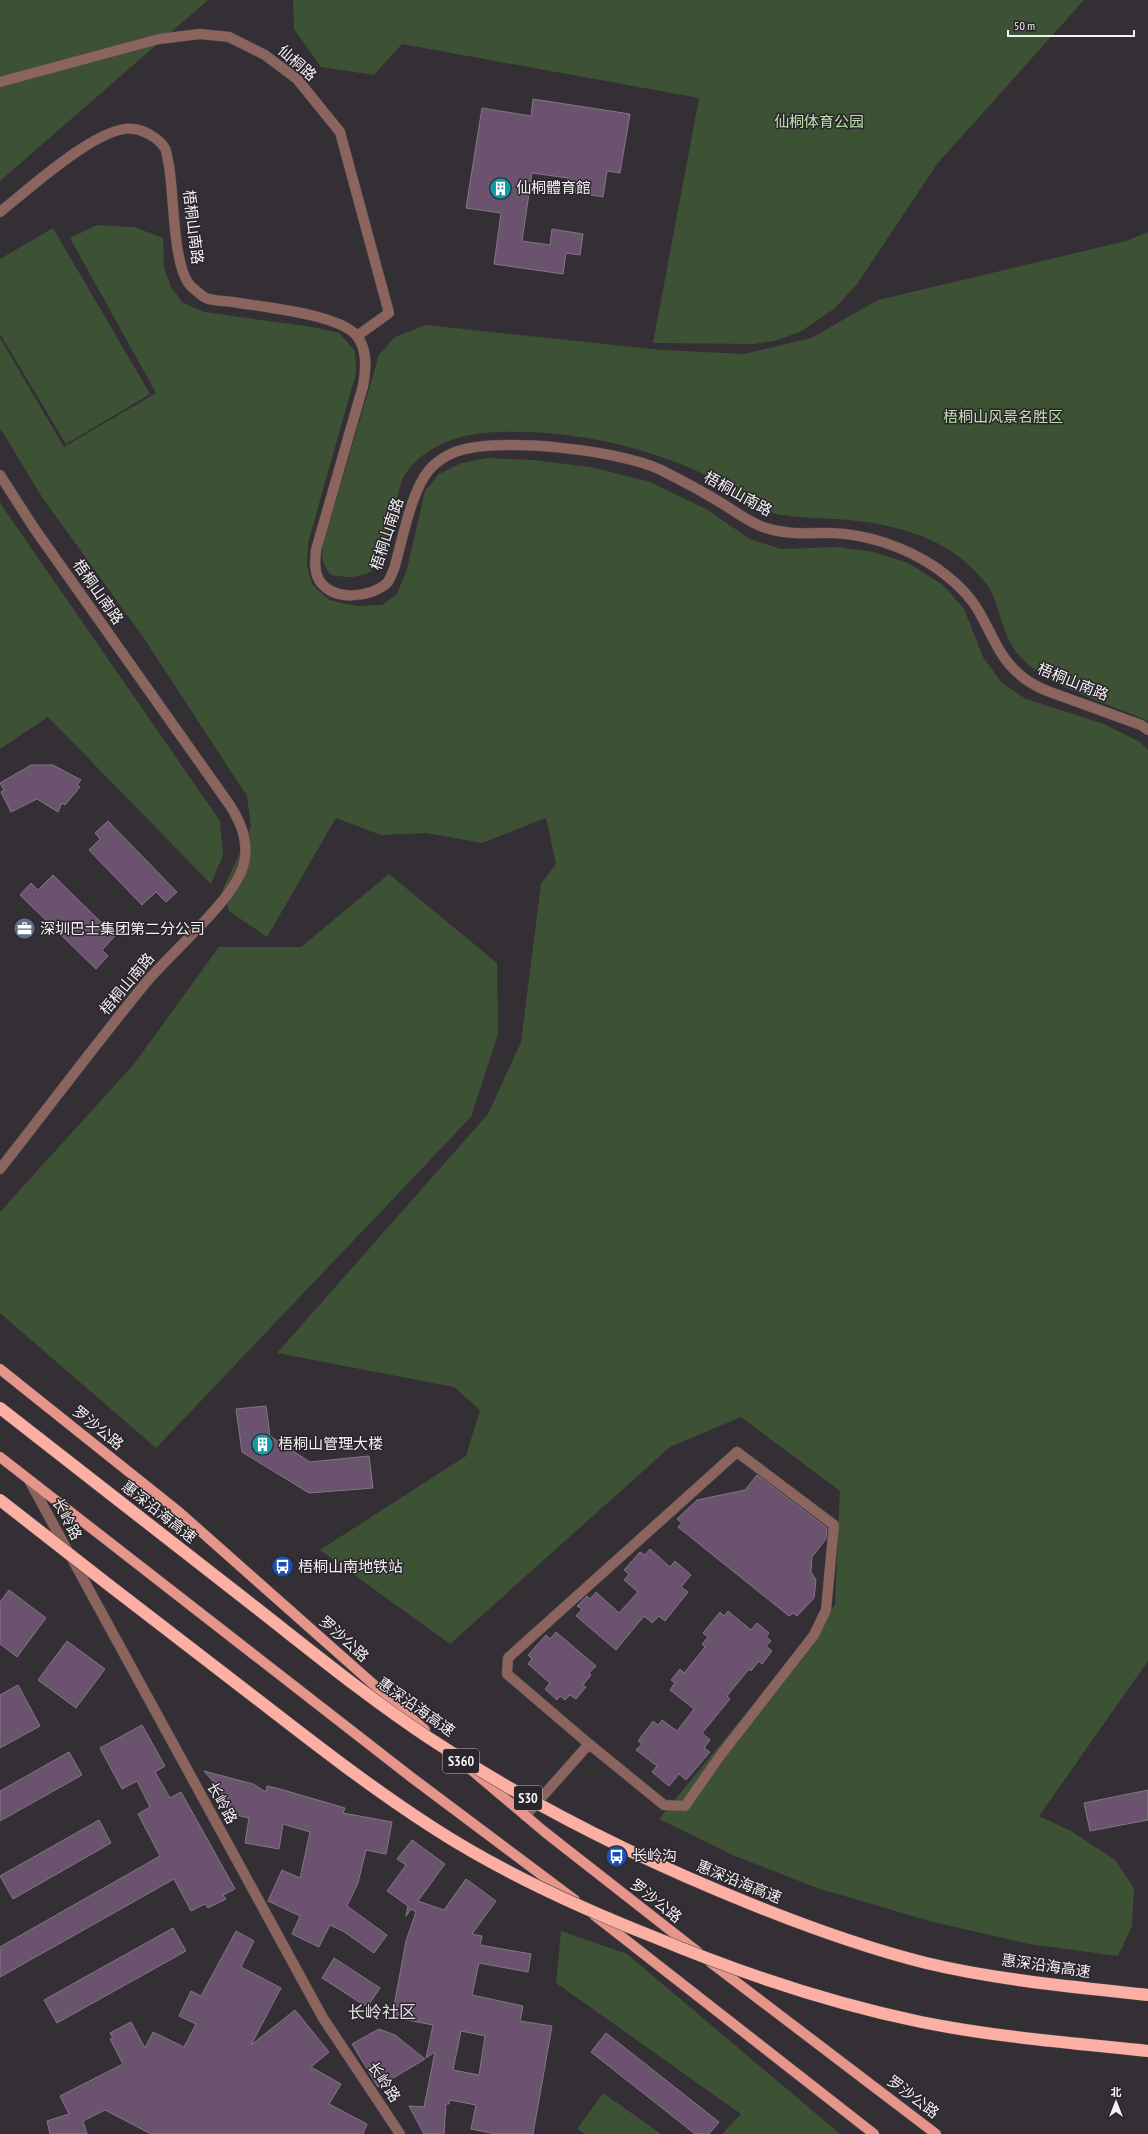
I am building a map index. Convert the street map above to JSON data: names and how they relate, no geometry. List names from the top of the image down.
{
  "streets": {
    "highway": ["惠深沿海高速", "S30"],
    "main road": ["罗沙公路", "S360"],
    "street": ["仙桐路", "梧桐山南路", "长岭路"]
  },
  "crossings": [
    ["仙桐路", "梧桐山南路"],
    ["长岭路", "S360"]
  ],
  "districts": ["长岭社区"],
  "parks": ["仙桐体育公园", "梧桐山风景名胜区"],
  "places": {
    "building": ["仙桐體育館", "梧桐山管理大楼"],
    "office": ["深圳巴士集团第二分公司"],
    "bus stop": ["梧桐山南地铁站", "长岭沟"]
  },
  "scale_bar": "50 m",
  "north": "top"
}
